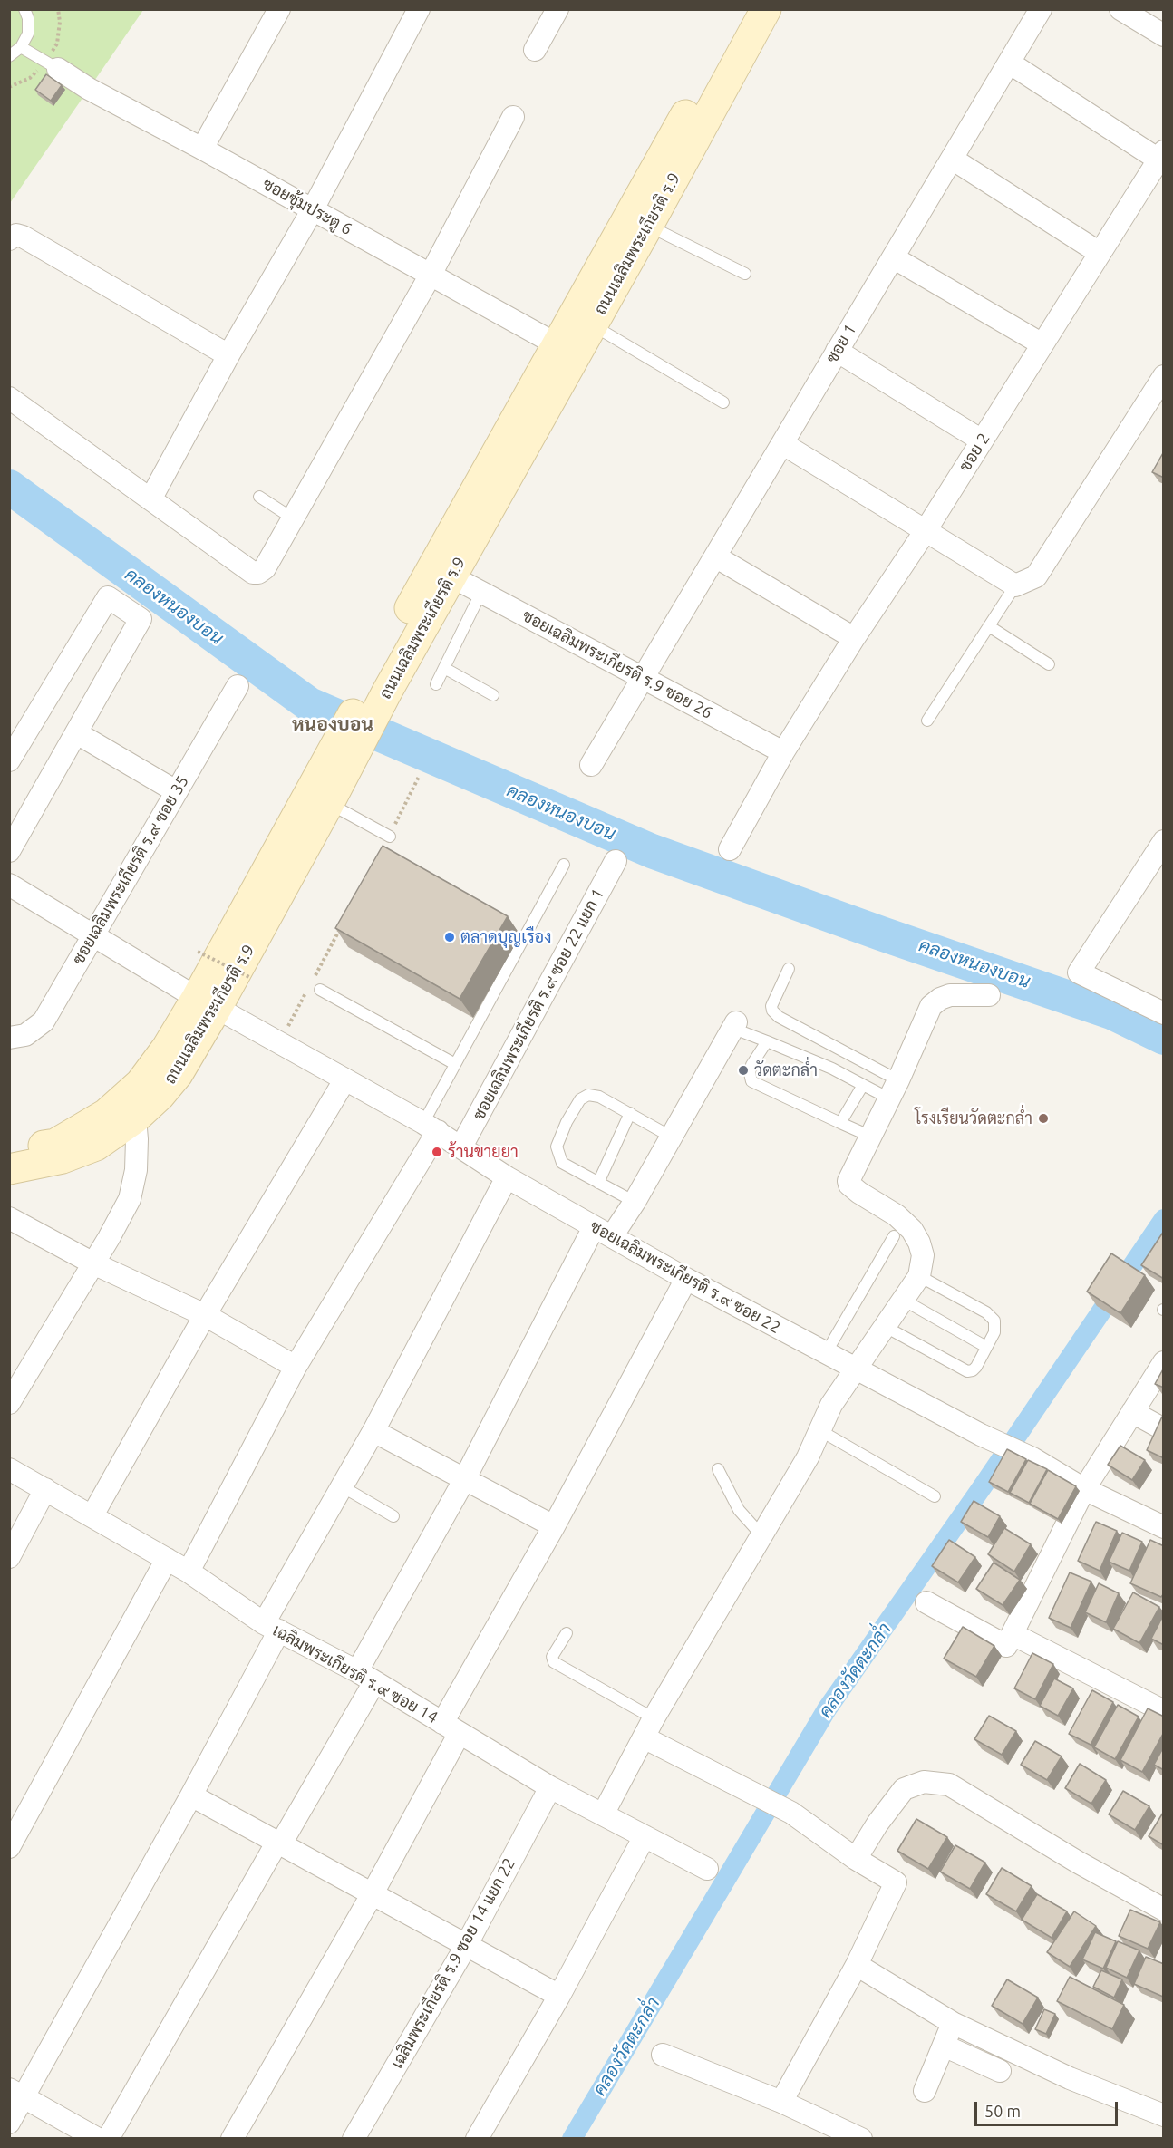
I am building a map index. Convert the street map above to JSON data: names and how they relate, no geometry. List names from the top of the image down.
{
  "streets": {
    "main road": ["ถนนเฉลิมพระเกียรติ ร.9"],
    "street": [
      "ซอยซุ้มประตู 6",
      "ซอย 1",
      "ซอย 2",
      "ซอยเฉลิมพระเกียรติ ร.9 ซอย 26",
      "ซอยเฉลิมพระเกียรติ ร.๙ ซอย 35",
      "ซอยเฉลิมพระเกียรติ ร.๙ ซอย 22 แยก 1",
      "ซอยเฉลิมพระเกียรติ ร.๙ ซอย 22",
      "เฉลิมพระเกียรติ ร.๙ ซอย 14",
      "เฉลิมพระเกียรติ ร.9 ซอย 14 แยก 22"
    ]
  },
  "crossings": [
    ["ซอยซุ้มประตู 6", "ถนนเฉลิมพระเกียรติ ร.9"],
    ["ถนนเฉลิมพระเกียรติ ร.9", "ซอยเฉลิมพระเกียรติ ร.9 ซอย 26"],
    ["ถนนเฉลิมพระเกียรติ ร.9", "ซอยเฉลิมพระเกียรติ ร.๙ ซอย 22"],
    ["ซอย 1", "ซอยเฉลิมพระเกียรติ ร.9 ซอย 26"],
    ["ซอย 2", "ซอยเฉลิมพระเกียรติ ร.9 ซอย 26"],
    ["ซอยเฉลิมพระเกียรติ ร.๙ ซอย 35", "ซอยเฉลิมพระเกียรติ ร.๙ ซอย 22"],
    ["ซอยเฉลิมพระเกียรติ ร.๙ ซอย 22 แยก 1", "ซอยเฉลิมพระเกียรติ ร.๙ ซอย 22"],
    ["เฉลิมพระเกียรติ ร.๙ ซอย 14", "เฉลิมพระเกียรติ ร.9 ซอย 14 แยก 22"]
  ],
  "districts": ["หนองบอน"],
  "water": ["คลองหนองบอน", "คลองวัดตะกล่ำ"],
  "places": [
    "ตลาดบุญเรือง",
    "วัดตะกล่ำ",
    "โรงเรียนวัดตะกล่ำ",
    "ร้านขายยา"
  ],
  "scale_bar": "50 m"
}
